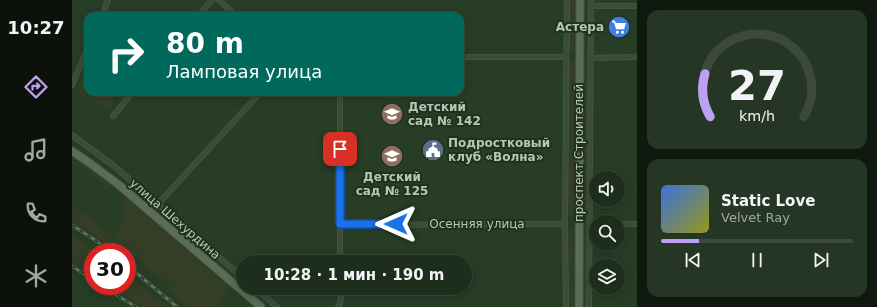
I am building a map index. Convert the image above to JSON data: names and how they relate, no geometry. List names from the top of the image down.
{
  "streets": {
    "main road": ["проспект Строителей", "улица Шехурдина"],
    "street": ["Осенняя улица"]
  },
  "crossings": [
    ["проспект Строителей", "Осенняя улица"]
  ],
  "places": {
    "supermarket": ["Астера"],
    "school or university": ["Детский сад № 142", "Детский сад № 125"],
    "public building": ["Подростковый клуб «Волна»"]
  },
  "page": {
    "tabs": "10:27",
    "turn": ["80 m", "Ламповая улица"],
    "song": ["Static Love", "Velvet Ray"],
    "limit": "30",
    "trip": "10:28 · 1 мин · 190 m",
    "gauge": ["27", "km/h"]
  }
}
